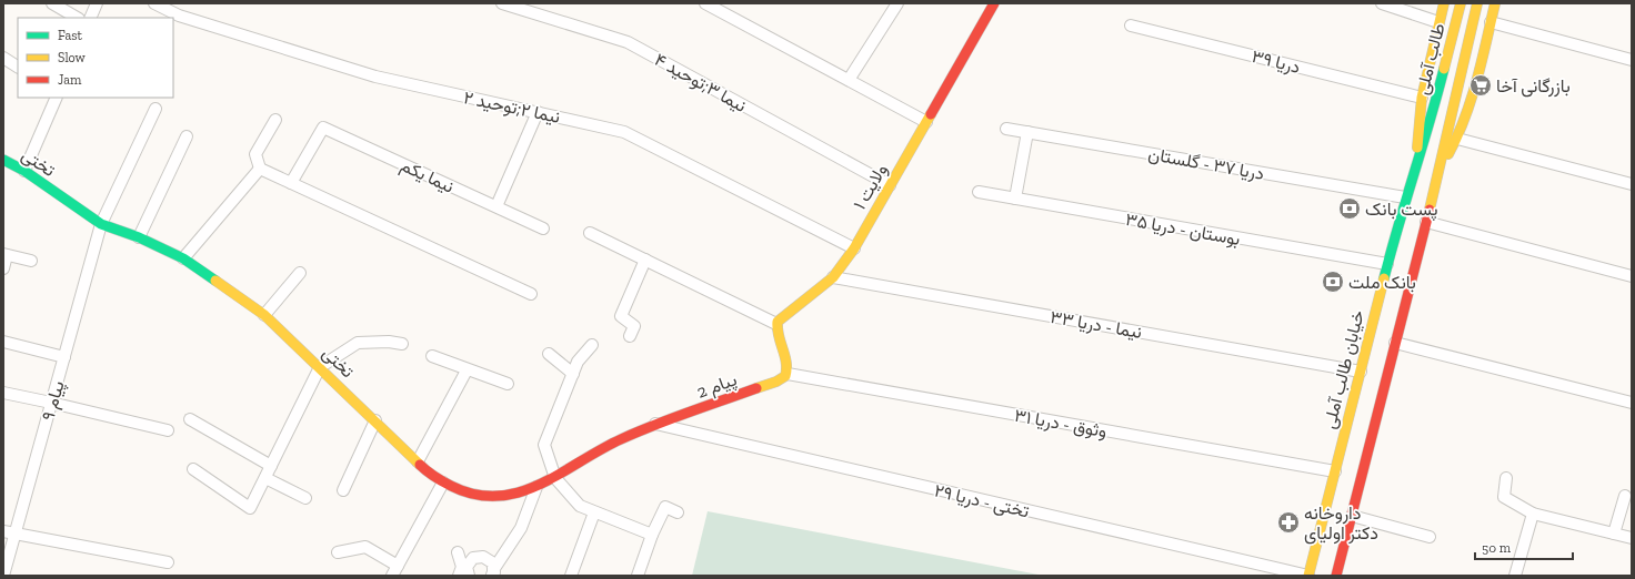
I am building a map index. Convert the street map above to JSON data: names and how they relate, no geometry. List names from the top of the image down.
{
  "streets": {
    "main road": [
      "طالب آملی",
      "تختی",
      "ولایت ۱",
      "خیابان طالب آملی",
      "پیام 2"
    ],
    "street": [
      "دریا ۳۹",
      "نیما ۳;توحید ۴",
      "نیما ۲;توحید ۲",
      "دریا ۳۷ - گلستان",
      "نیما یکم",
      "بوستان - دریا ۳۵",
      "نیما - دریا ۳۳",
      "پیام ۹",
      "وثوق - دریا ۳۱",
      "تختی - دریا ۲۹"
    ]
  },
  "crossings": [
    ["طالب آملی", "خیابان طالب آملی"],
    ["نیما ۳;توحید ۴", "ولایت ۱"],
    ["نیما ۲;توحید ۲", "ولایت ۱"],
    ["تختی", "پیام 2"],
    ["تختی", "پیام ۹"],
    ["تختی", "تختی - دریا ۲۹"],
    ["دریا ۳۷ - گلستان", "خیابان طالب آملی"],
    ["ولایت ۱", "نیما - دریا ۳۳"],
    ["بوستان - دریا ۳۵", "خیابان طالب آملی"],
    ["نیما - دریا ۳۳", "خیابان طالب آملی"],
    ["خیابان طالب آملی", "وثوق - دریا ۳۱"],
    ["خیابان طالب آملی", "تختی - دریا ۲۹"],
    ["پیام 2", "وثوق - دریا ۳۱"],
    ["پیام 2", "تختی - دریا ۲۹"]
  ],
  "places": {
    "supermarket": ["بازرگانی آخا"],
    "bank": ["پست بانک", "بانک ملت"],
    "pharmacy": ["داروخانه دکتر اولیای"]
  },
  "legend": ["Fast", "Slow", "Jam"],
  "scale_bar": "50 m"
}
